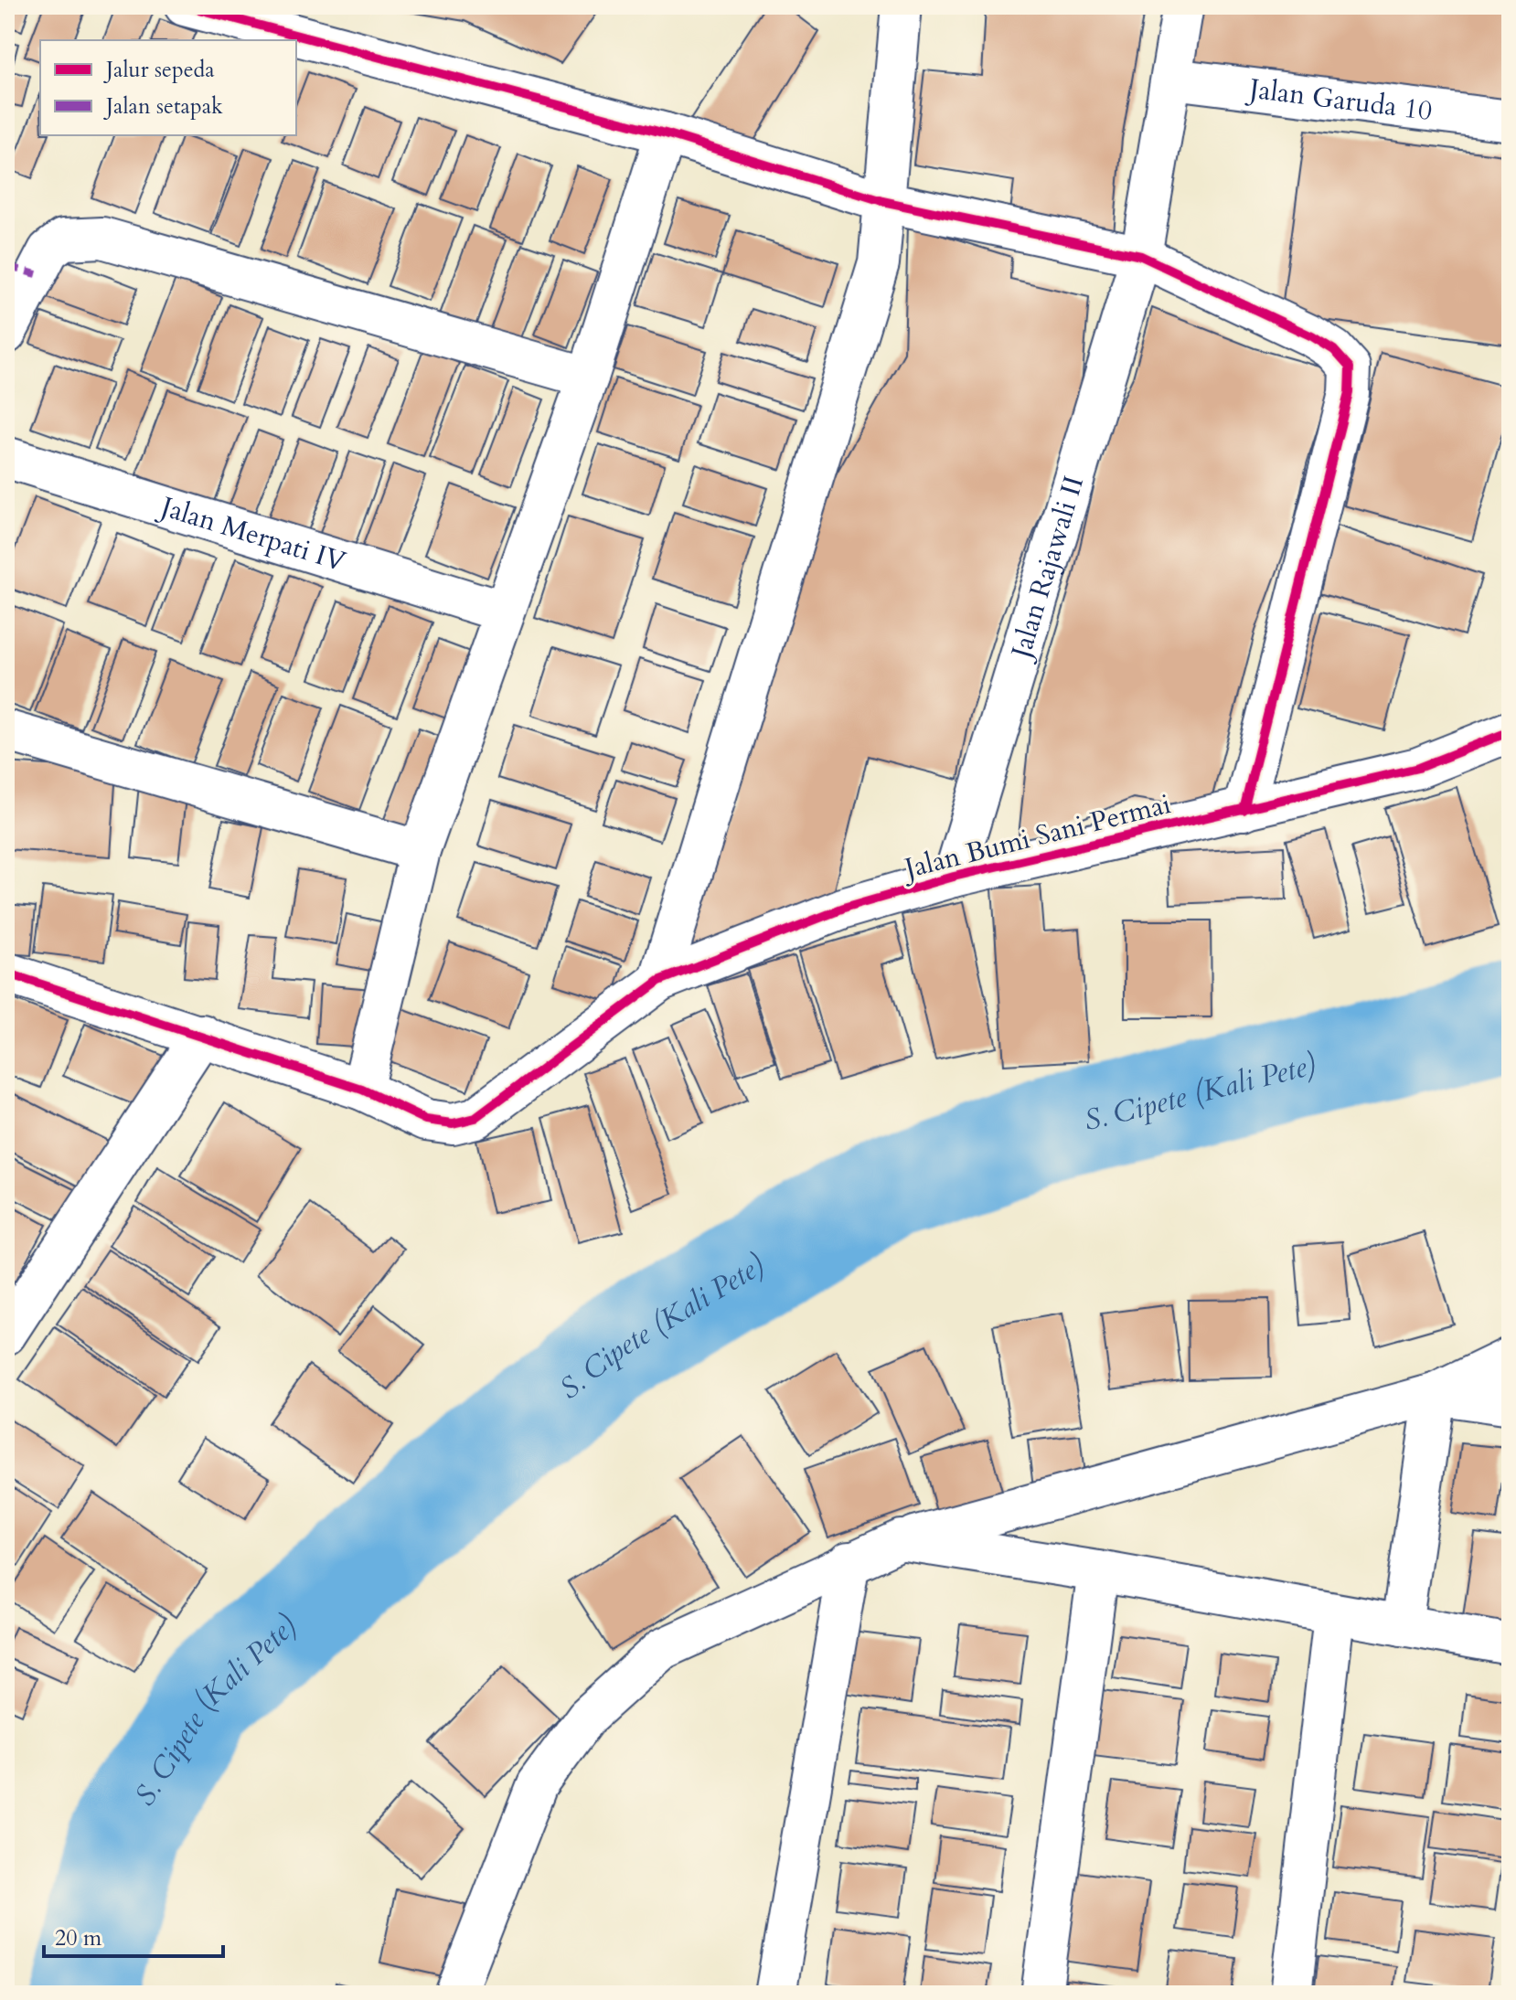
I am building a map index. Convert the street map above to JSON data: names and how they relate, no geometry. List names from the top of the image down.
{
  "streets": {
    "street": [
      "Jalan Garuda 10",
      "Jalan Merpati IV",
      "Jalan Rajawali II",
      "Jalan Bumi Sani Permai"
    ]
  },
  "crossings": [
    ["Jalan Garuda 10", "Jalan Rajawali II"],
    ["Jalan Rajawali II", "Jalan Bumi Sani Permai"]
  ],
  "water": ["S. Cipete (Kali Pete)"],
  "legend": ["Jalur sepeda", "Jalan setapak"],
  "scale_bar": "20 m"
}
